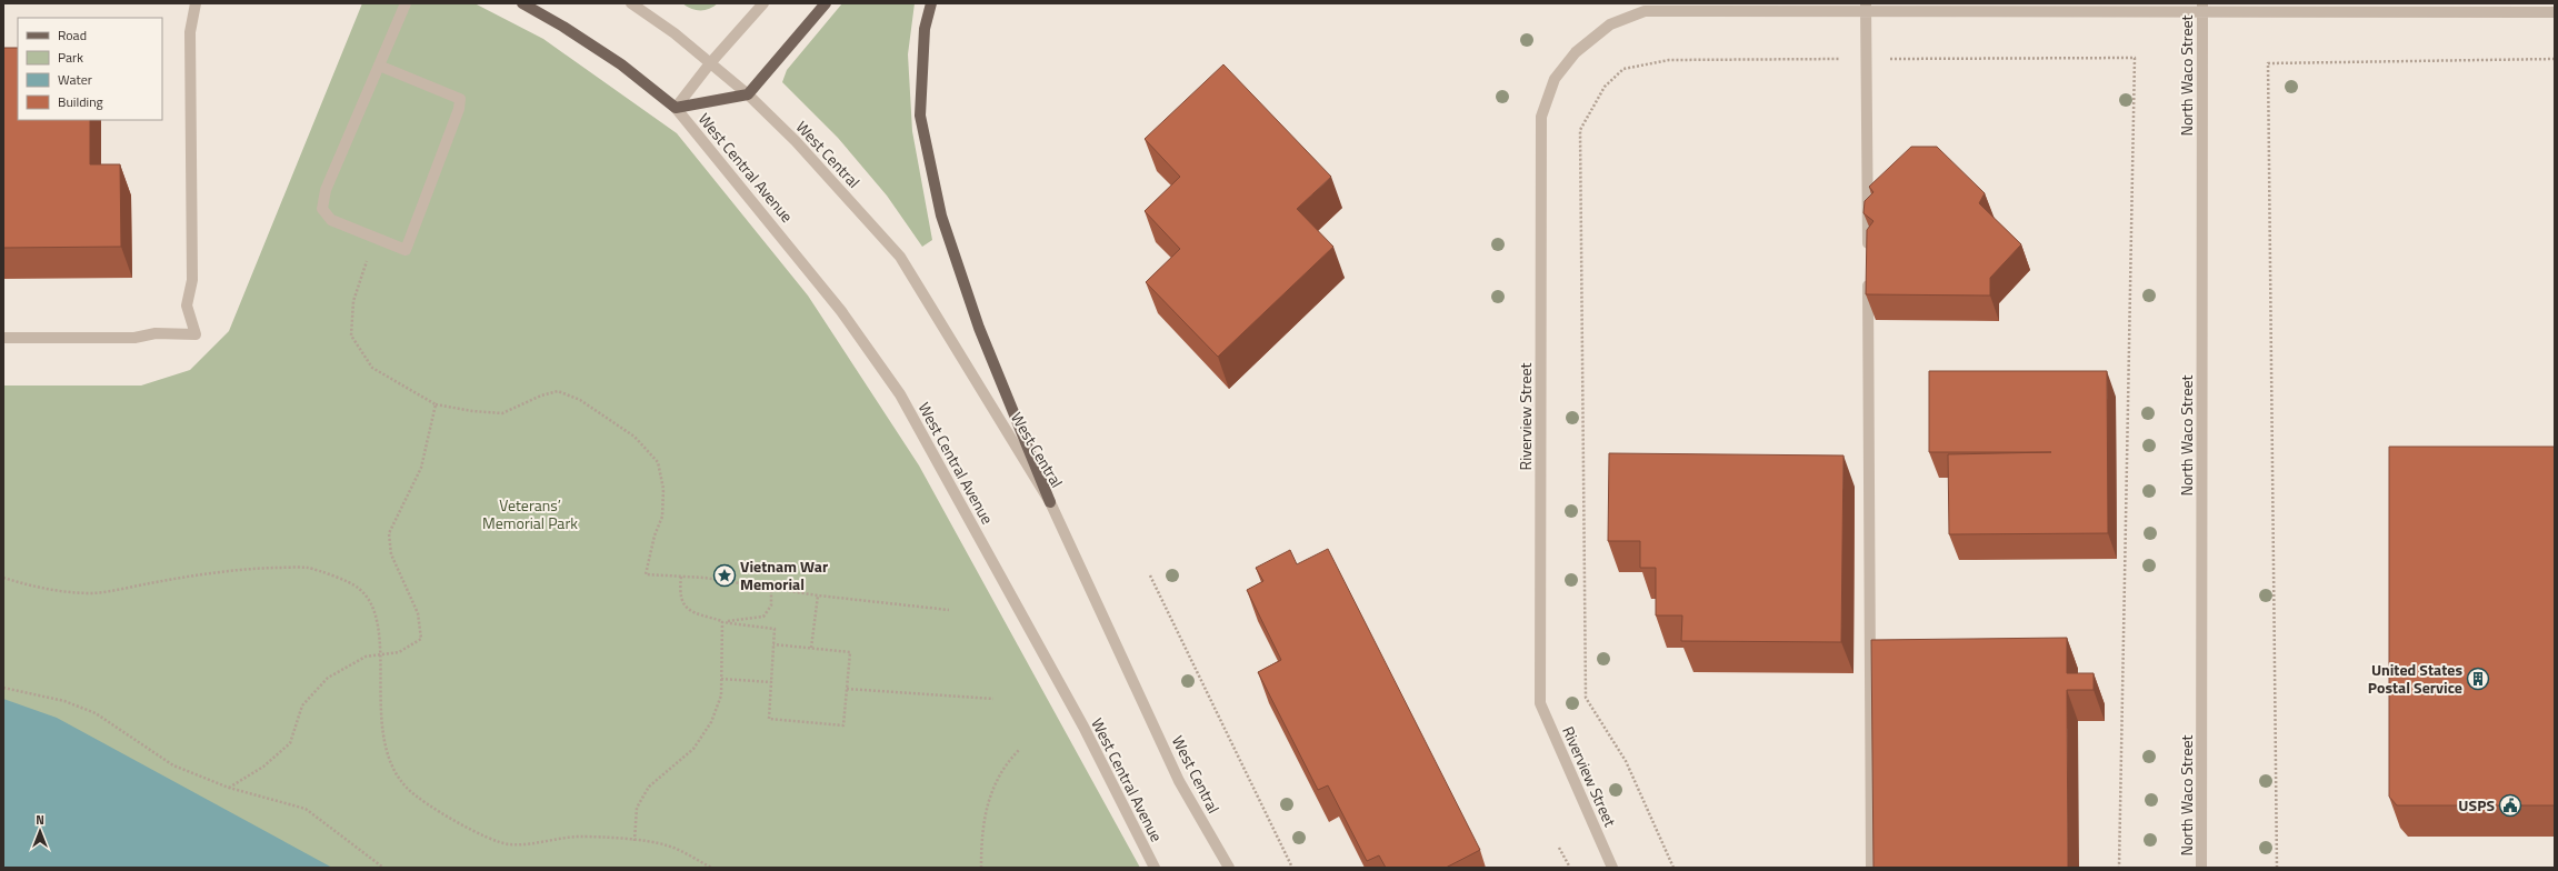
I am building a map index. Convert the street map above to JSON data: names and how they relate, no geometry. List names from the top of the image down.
{
  "streets": {
    "main road": ["West Central Avenue"],
    "street": ["North Waco Street", "West Central", "Riverview Street"]
  },
  "crossings": [
    ["North Waco Street", "Riverview Street"],
    ["West Central", "West Central Avenue"]
  ],
  "parks": ["Veterans’ Memorial Park"],
  "places": {
    "place": ["Vietnam War Memorial"],
    "building": ["United States Postal Service"],
    "public building": ["USPS"]
  },
  "legend": [
    "Road",
    "Park",
    "Water",
    "Building"
  ],
  "north": "top"
}
